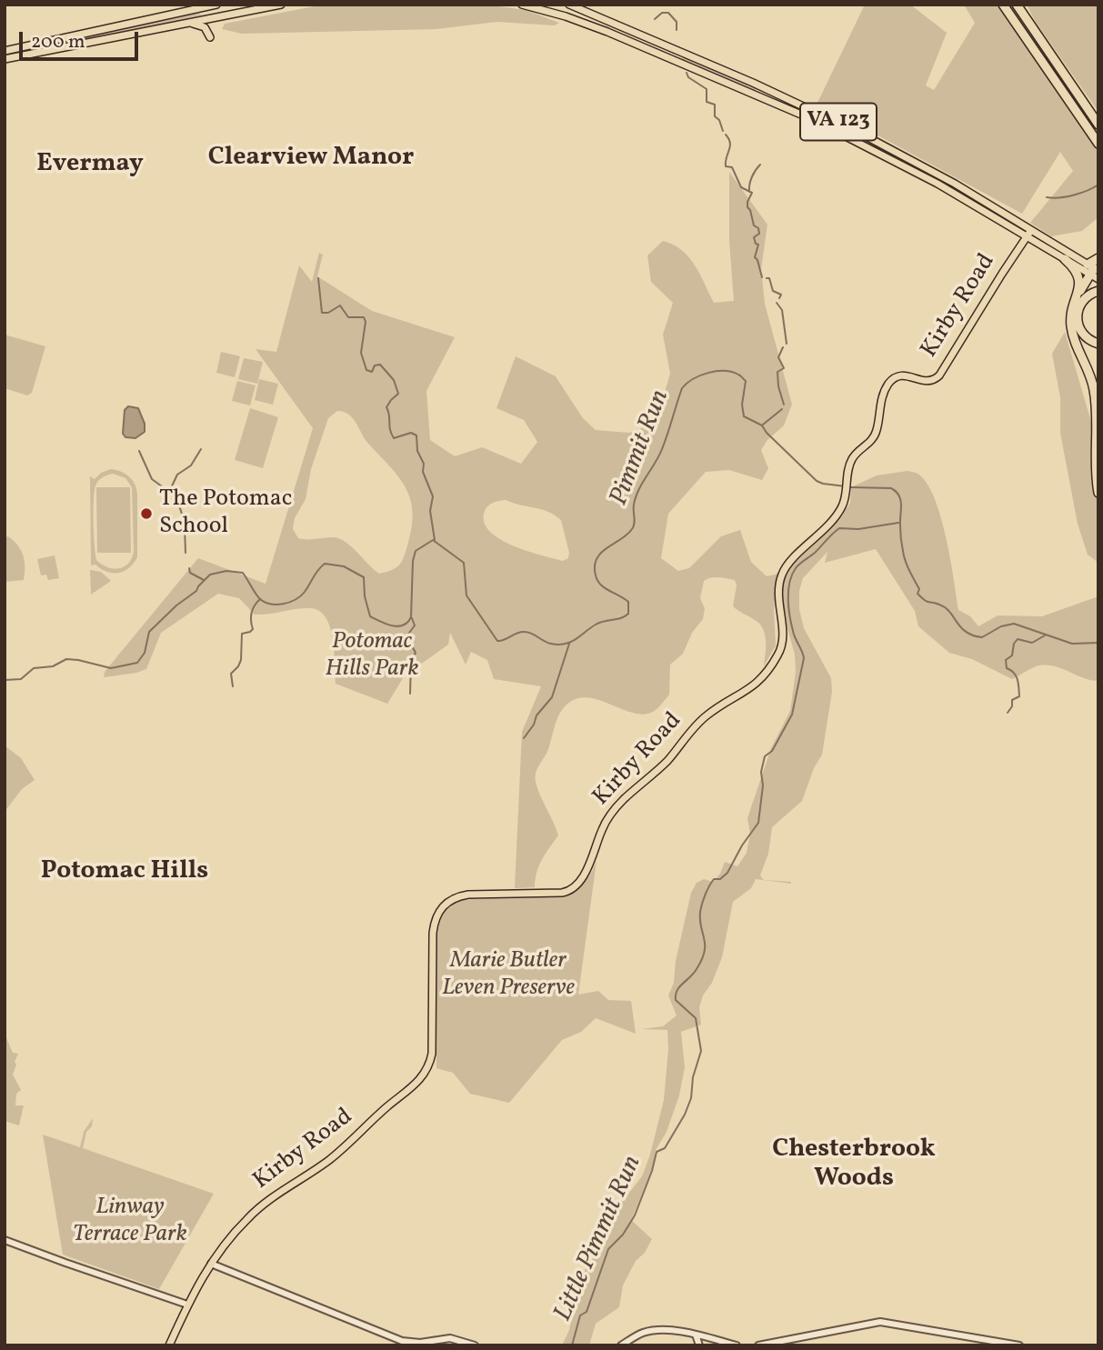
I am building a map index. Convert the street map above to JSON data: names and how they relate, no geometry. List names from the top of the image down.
{
  "streets": {
    "main road": ["VA 123", "Kirby Road"]
  },
  "crossings": [
    ["VA 123", "Kirby Road"]
  ],
  "districts": [
    "Clearview Manor",
    "Evermay",
    "Potomac Hills",
    "Chesterbrook Woods"
  ],
  "water": ["Pimmit Run", "Little Pimmit Run"],
  "parks": ["Potomac Hills Park", "Marie Butler Leven Preserve", "Linway Terrace Park"],
  "places": ["The Potomac School"],
  "scale_bar": "200 m"
}
